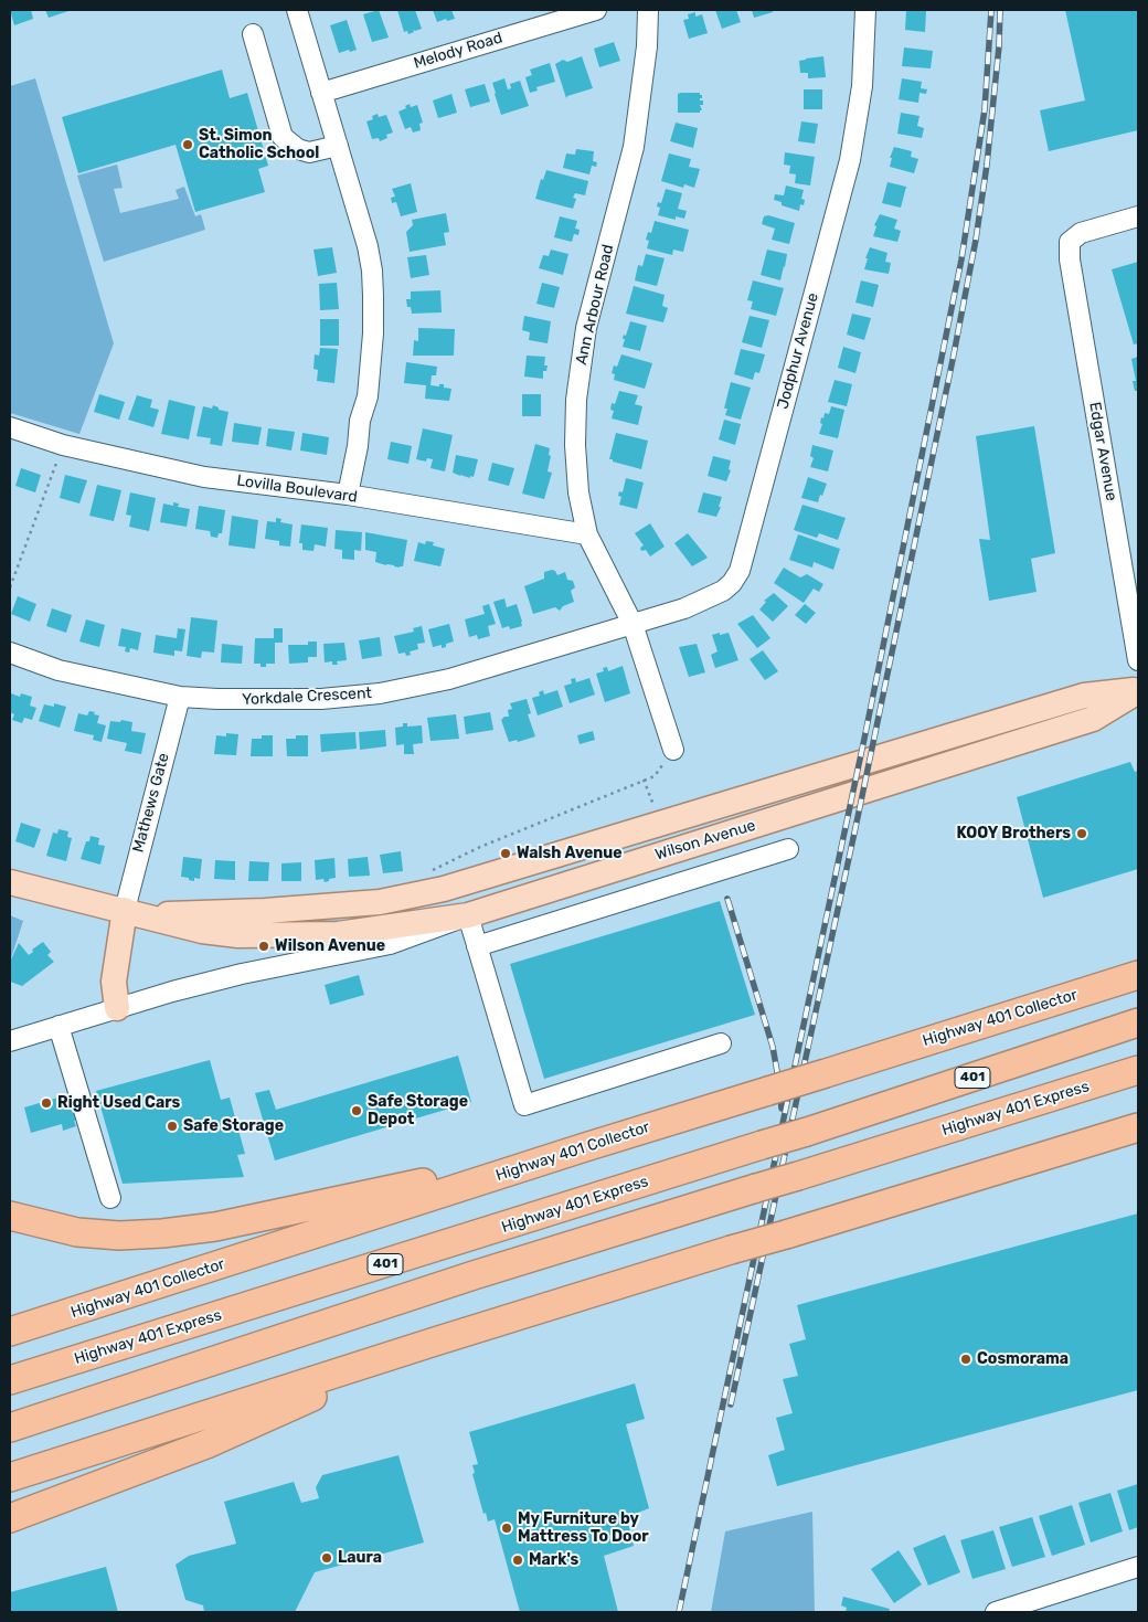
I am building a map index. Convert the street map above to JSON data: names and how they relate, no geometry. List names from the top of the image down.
{
  "streets": {
    "highway": ["Highway 401 Collector", "401", "Highway 401 Express"],
    "main road": ["Wilson Avenue"],
    "street": [
      "Melody Road",
      "Ann Arbour Road",
      "Jodphur Avenue",
      "Edgar Avenue",
      "Lovilla Boulevard",
      "Yorkdale Crescent",
      "Mathews Gate"
    ]
  },
  "crossings": [
    ["Ann Arbour Road", "Jodphur Avenue"],
    ["Ann Arbour Road", "Lovilla Boulevard"],
    ["Ann Arbour Road", "Yorkdale Crescent"],
    ["Jodphur Avenue", "Yorkdale Crescent"],
    ["Yorkdale Crescent", "Mathews Gate"]
  ],
  "places": [
    "St. Simon Catholic School",
    "KOOY Brothers",
    "Walsh Avenue",
    "Wilson Avenue",
    "Right Used Cars",
    "Safe Storage Depot",
    "Safe Storage",
    "Cosmorama",
    "My Furniture by Mattress To Door",
    "Laura",
    "Mark's"
  ]
}
